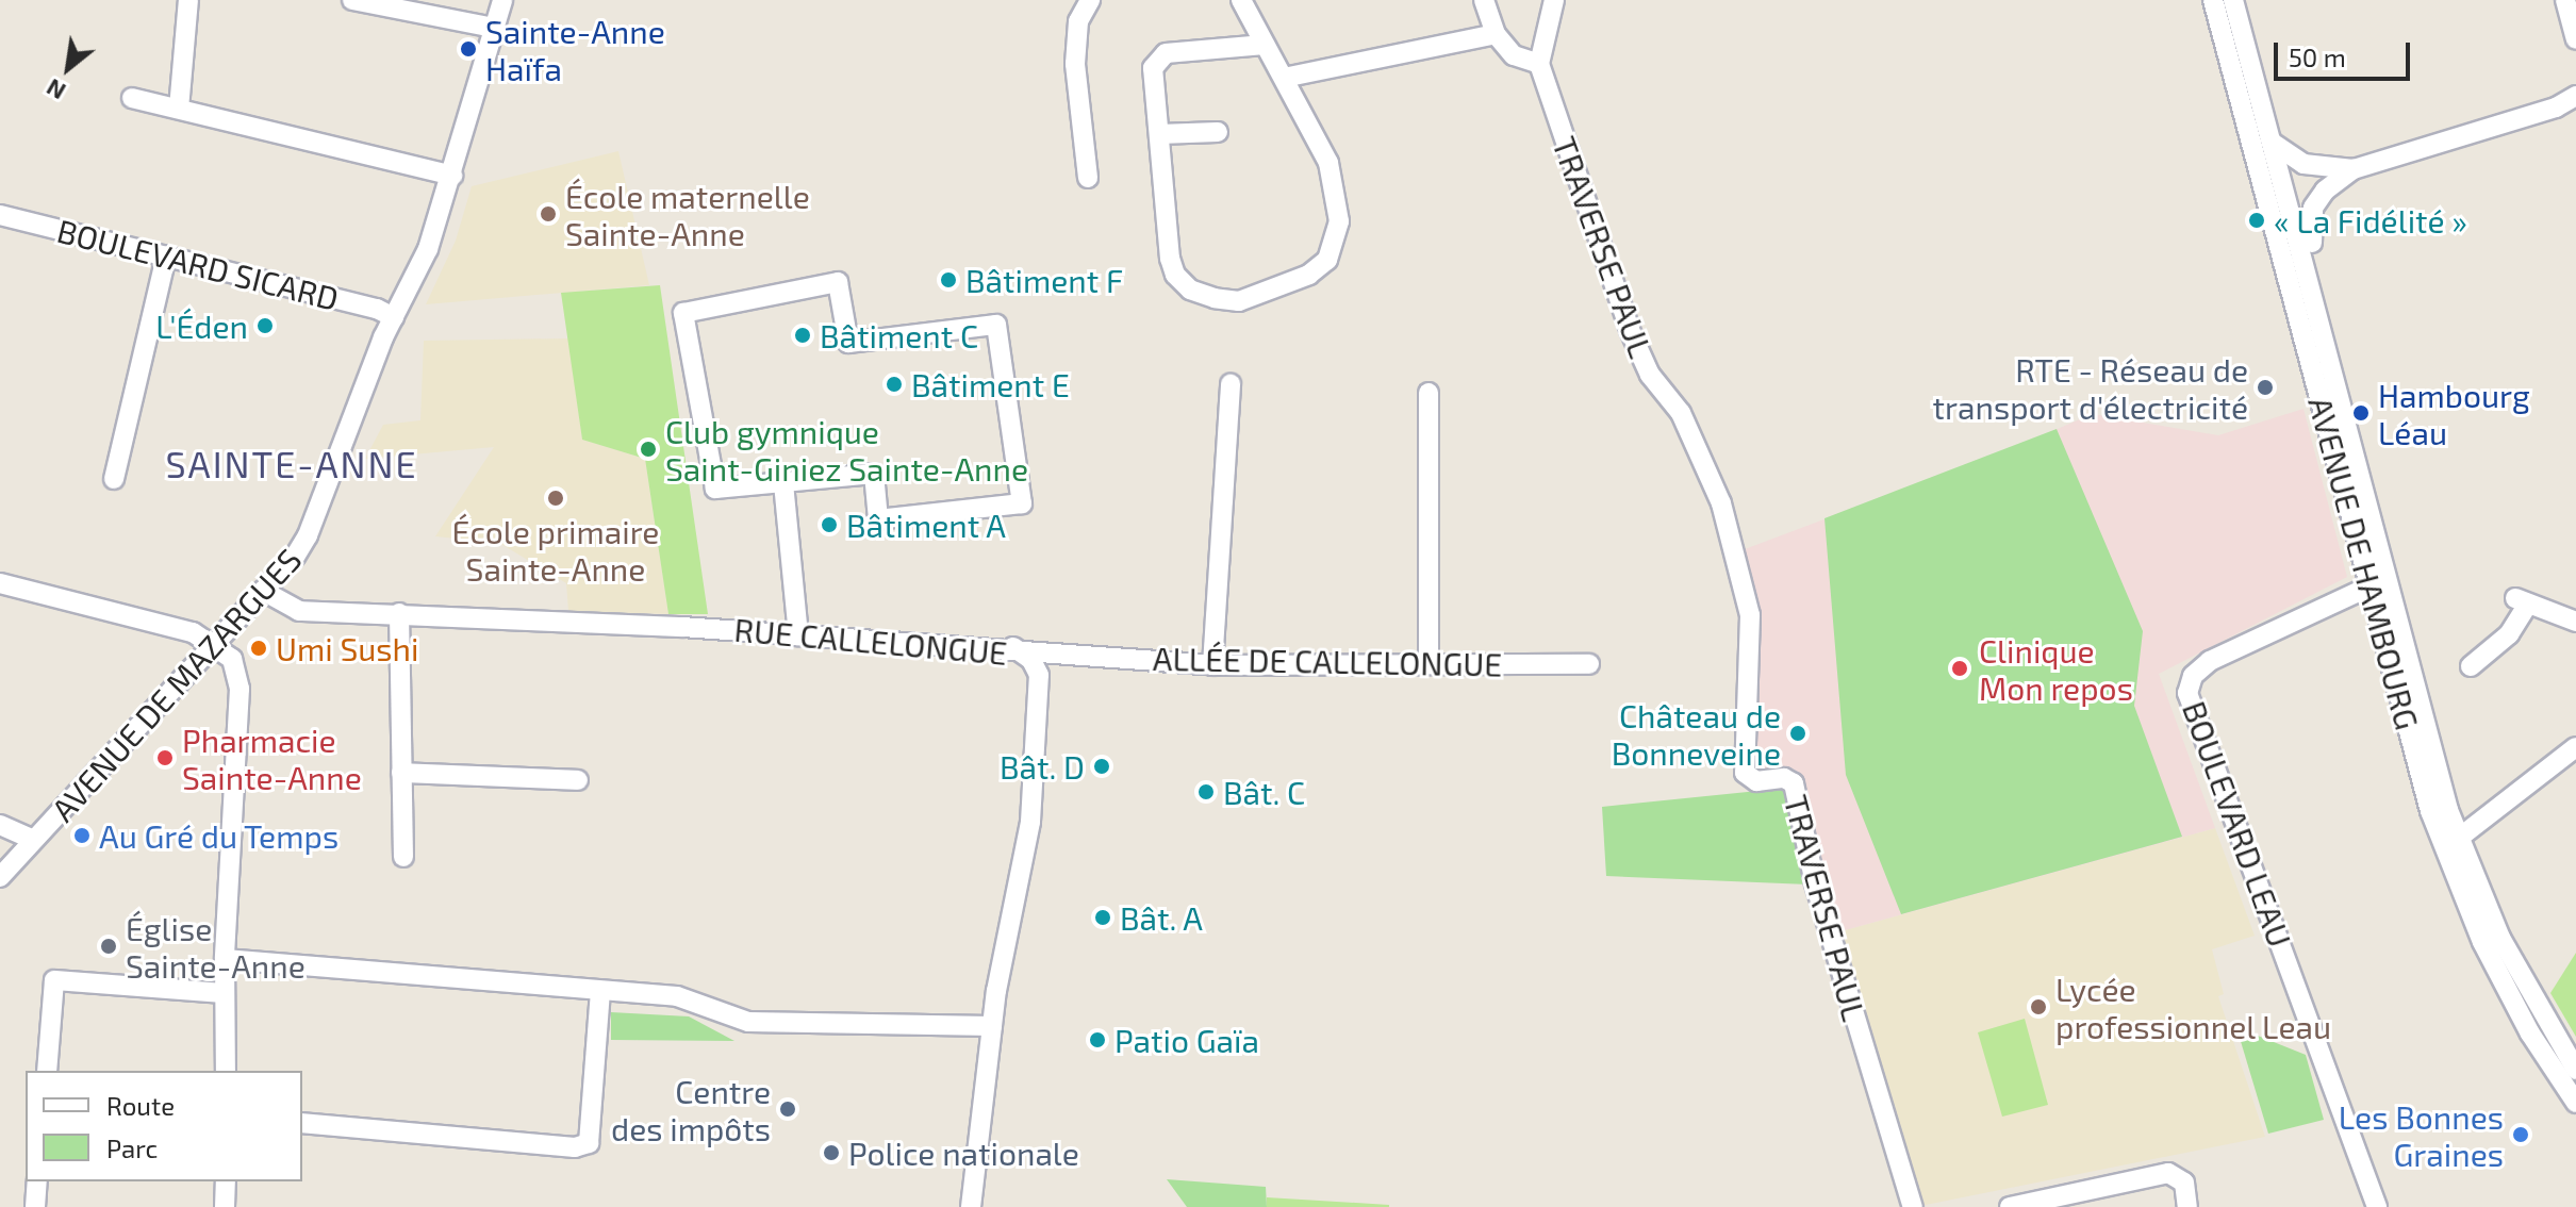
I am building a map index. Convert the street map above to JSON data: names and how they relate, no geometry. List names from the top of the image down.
{
  "streets": {
    "street": [
      "TRAVERSE PAUL",
      "BOULEVARD SICARD",
      "AVENUE DE HAMBOURG",
      "RUE CALLELONGUE",
      "ALLÉE DE CALLELONGUE",
      "AVENUE DE MAZARGUES",
      "BOULEVARD LEAU"
    ]
  },
  "crossings": [
    ["BOULEVARD SICARD", "AVENUE DE MAZARGUES"],
    ["AVENUE DE HAMBOURG", "BOULEVARD LEAU"],
    ["RUE CALLELONGUE", "ALLÉE DE CALLELONGUE"],
    ["RUE CALLELONGUE", "AVENUE DE MAZARGUES"]
  ],
  "districts": ["SAINTE-ANNE"],
  "places": [
    "Sainte-Anne Haïfa",
    "École maternelle Sainte-Anne",
    "« La Fidélité »",
    "Bâtiment F",
    "L'Éden",
    "Bâtiment C",
    "Bâtiment E",
    "RTE - Réseau de transport d'électricité",
    "Hambourg Léau",
    "Club gymnique Saint-Giniez Sainte-Anne",
    "École primaire Sainte-Anne",
    "Bâtiment A",
    "Umi Sushi",
    "Clinique Mon repos",
    "Château de Bonneveine",
    "Pharmacie Sainte-Anne",
    "Bât. D",
    "Bât. C",
    "Au Gré du Temps",
    "Bât. A",
    "Église Sainte-Anne",
    "Lycée professionnel Leau",
    "Patio Gaïa",
    "Centre des impôts",
    "Les Bonnes Graines",
    "Police nationale"
  ],
  "legend": ["Route", "Parc"],
  "scale_bar": "50 m",
  "north": "bottom left"
}
